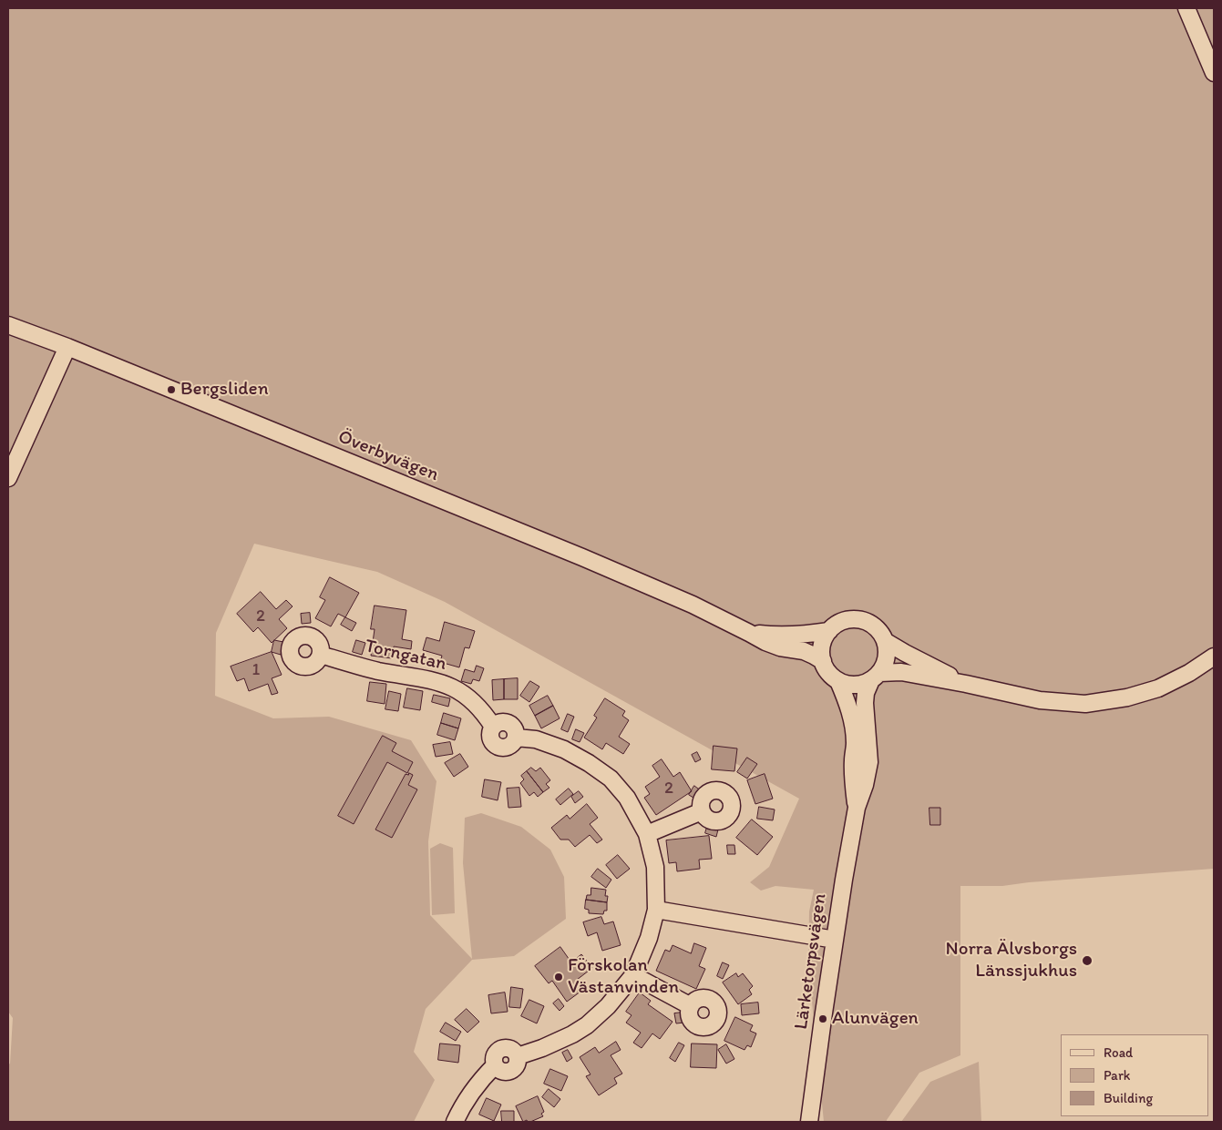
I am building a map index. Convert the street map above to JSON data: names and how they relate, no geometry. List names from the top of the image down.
{
  "streets": {
    "street": ["Överbyvägen", "Torngatan", "Lärketorpsvägen"]
  },
  "places": [
    "Bergsliden",
    "Norra Älvsborgs Länssjukhus",
    "Förskolan Västanvinden",
    "Alunvägen"
  ],
  "house_numbers": ["2", "1", "2"],
  "legend": ["Road", "Park", "Building"]
}
